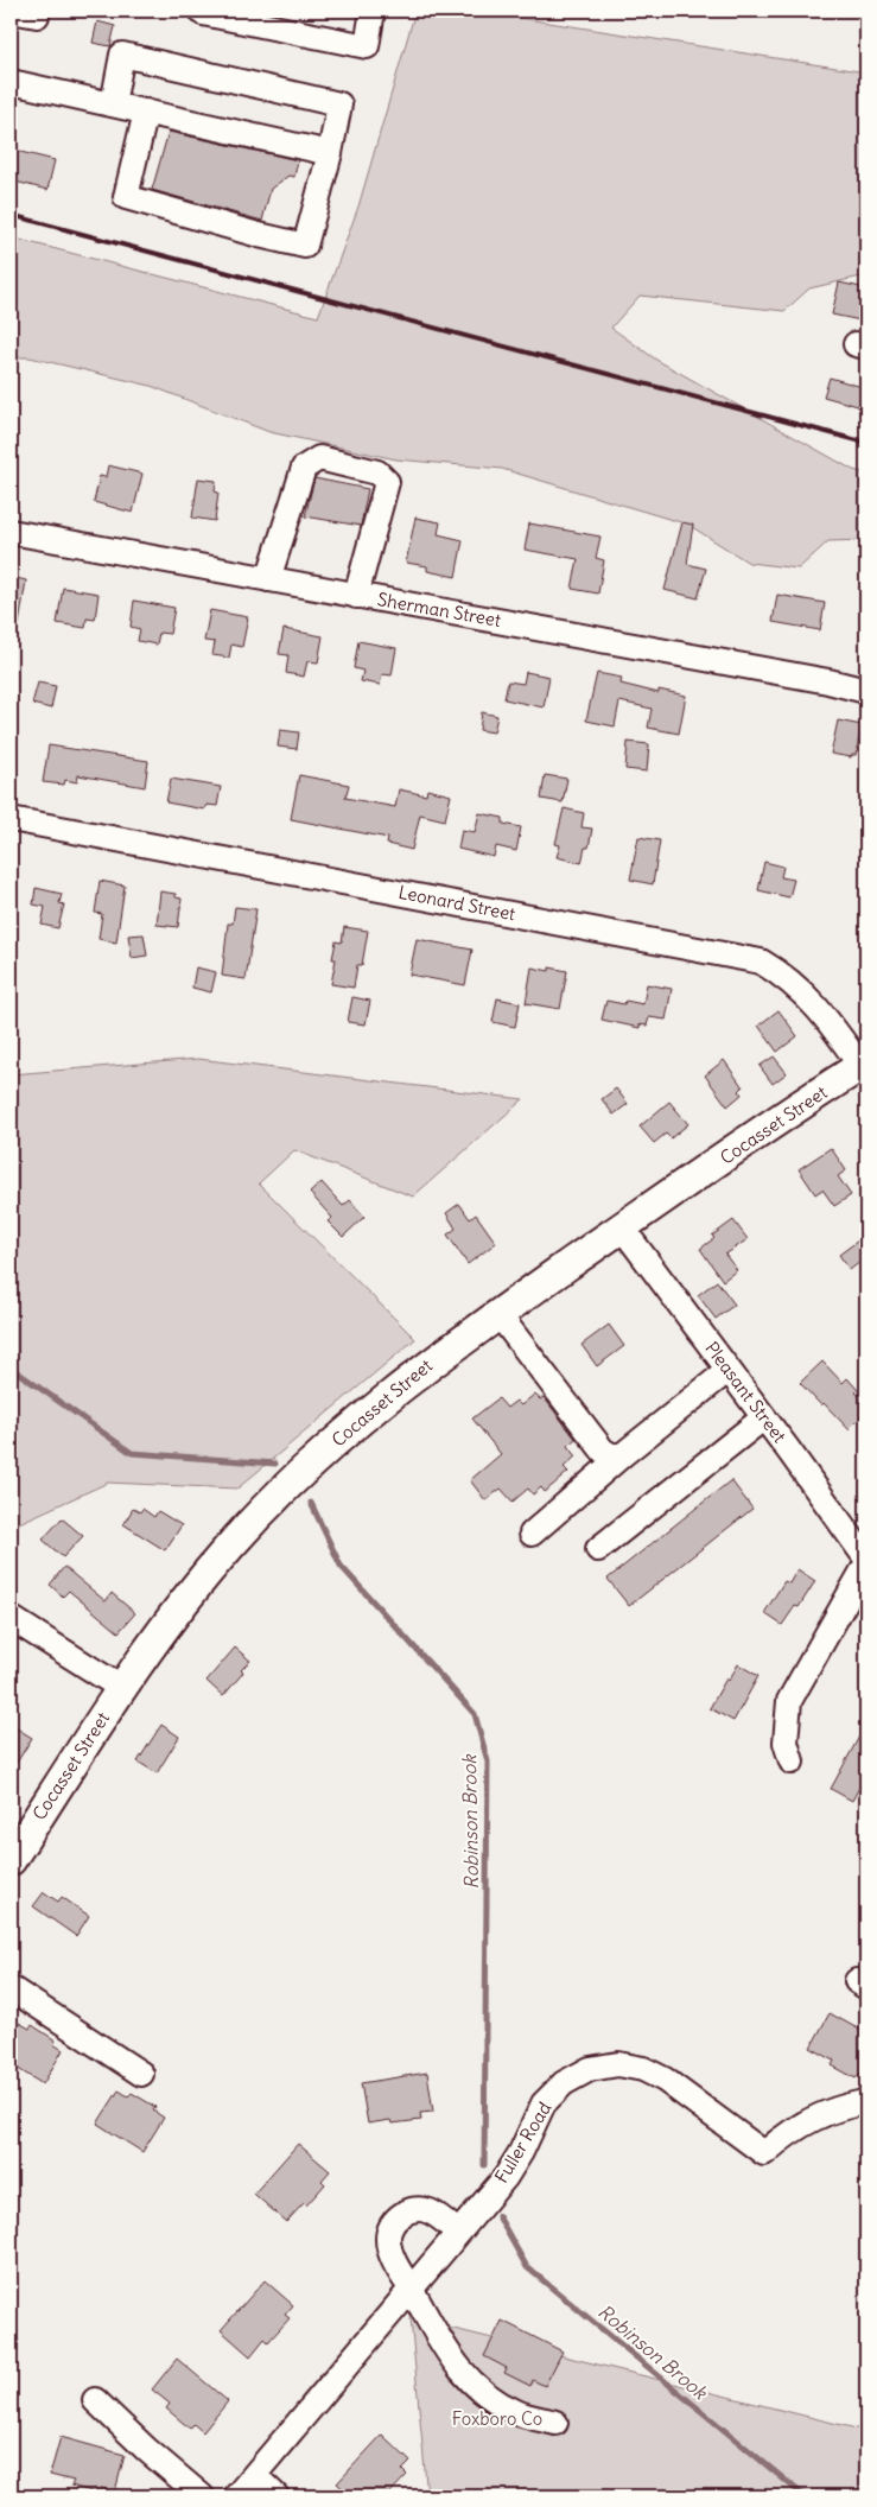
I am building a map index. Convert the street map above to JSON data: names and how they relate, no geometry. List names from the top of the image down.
{
  "streets": {
    "main road": ["Cocasset Street"],
    "street": [
      "Sherman Street",
      "Leonard Street",
      "Pleasant Street",
      "Fuller Road"
    ]
  },
  "crossings": [
    ["Leonard Street", "Cocasset Street"],
    ["Cocasset Street", "Pleasant Street"]
  ],
  "water": ["Robinson Brook"],
  "parks": ["Foxboro Co"]
}
